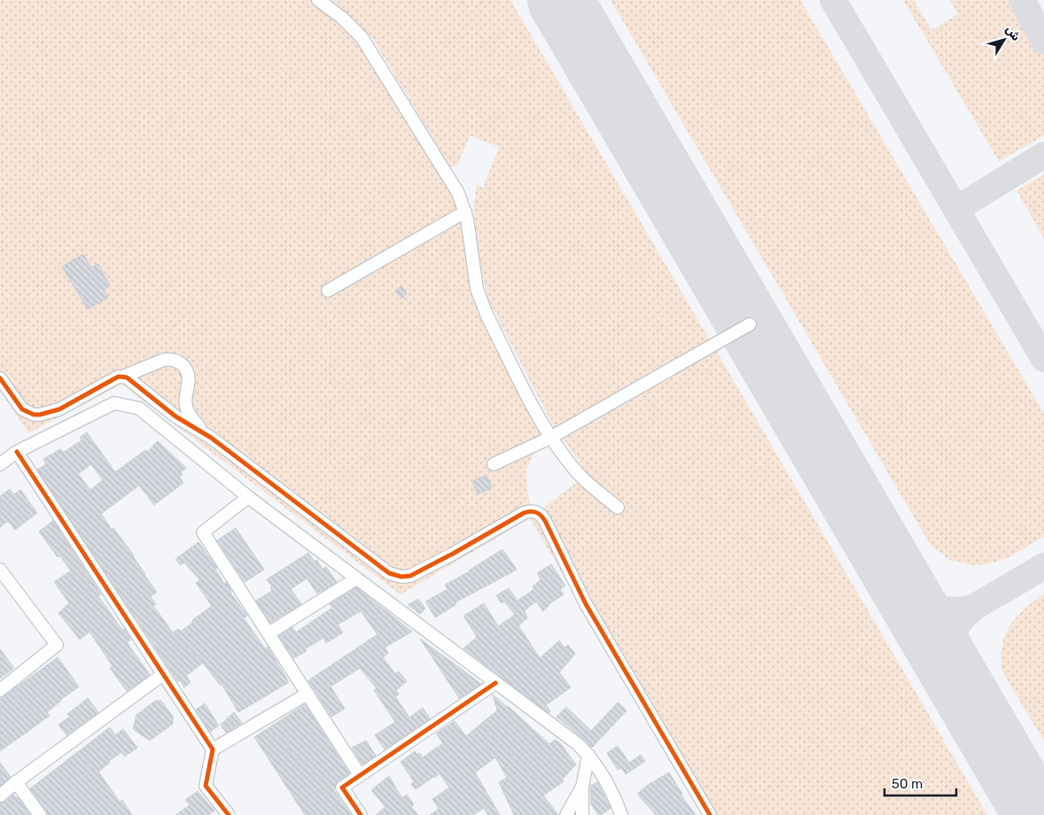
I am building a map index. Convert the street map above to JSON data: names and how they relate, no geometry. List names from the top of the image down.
{
  "scale_bar": "50 m",
  "north": "top right"
}
